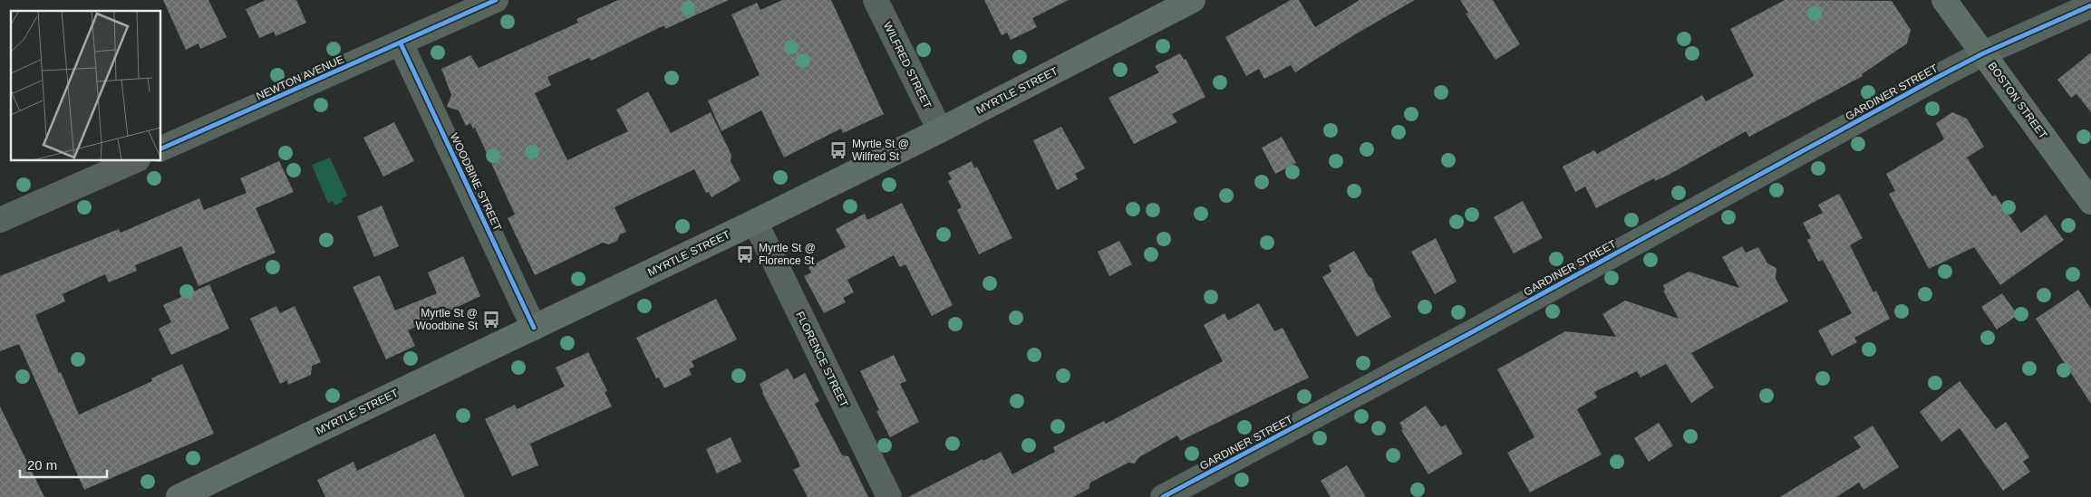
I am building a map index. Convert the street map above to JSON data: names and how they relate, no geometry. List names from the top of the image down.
{
  "streets": {
    "main road": ["MYRTLE STREET", "BOSTON STREET"],
    "street": [
      "WILFRED STREET",
      "NEWTON AVENUE",
      "GARDINER STREET",
      "WOODBINE STREET",
      "FLORENCE STREET"
    ]
  },
  "crossings": [
    ["WILFRED STREET", "MYRTLE STREET"],
    ["NEWTON AVENUE", "WOODBINE STREET"],
    ["MYRTLE STREET", "WOODBINE STREET"],
    ["MYRTLE STREET", "FLORENCE STREET"],
    ["GARDINER STREET", "BOSTON STREET"]
  ],
  "places": {
    "bus stop": ["Myrtle St @ Wilfred St", "Myrtle St @ Florence St", "Myrtle St @ Woodbine St"]
  },
  "scale_bar": "20 m"
}
